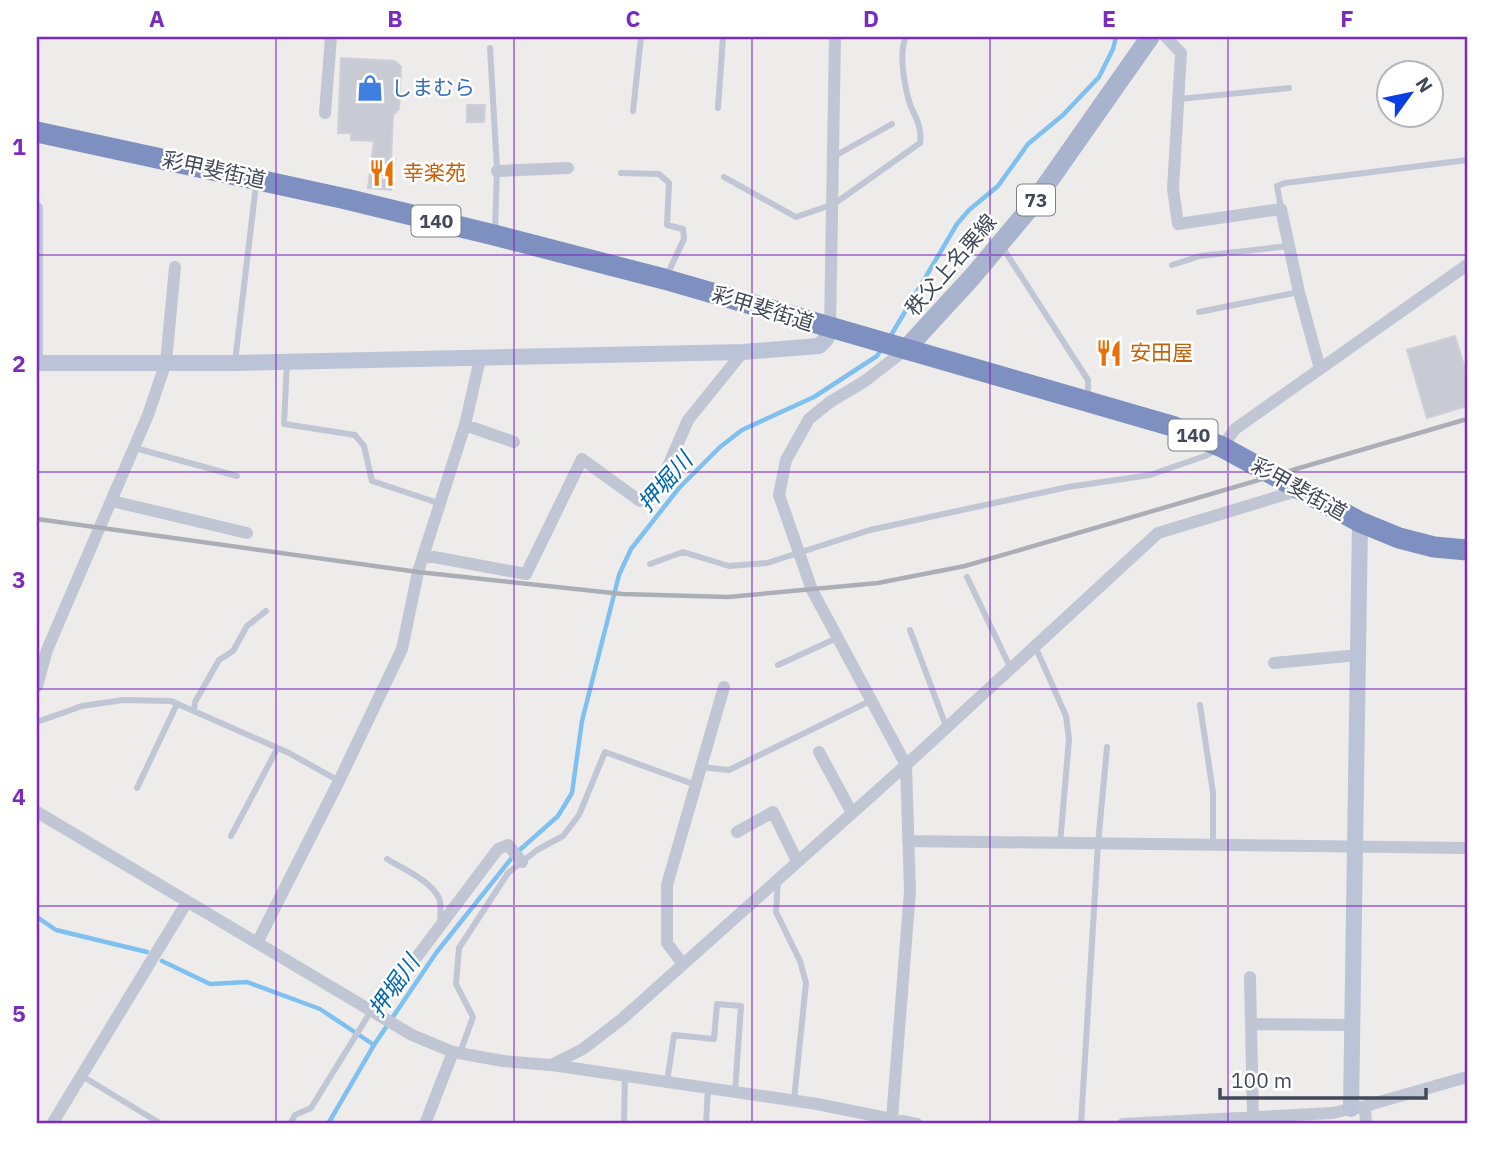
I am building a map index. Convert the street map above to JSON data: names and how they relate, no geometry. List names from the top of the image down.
{
  "streets": {
    "highway": ["彩甲斐街道", "140"],
    "main road": ["73", "秩父上名栗線"]
  },
  "crossings": [
    ["彩甲斐街道", "秩父上名栗線"]
  ],
  "water": ["押堀川"],
  "places": {
    "shop": ["しまむら"],
    "restaurant": ["幸楽苑", "安田屋"]
  },
  "scale_bar": "100 m",
  "north": "top right",
  "grid": {
    "columns": [
      "A",
      "B",
      "C",
      "D",
      "E",
      "F"
    ],
    "rows": [
      "1",
      "2",
      "3",
      "4",
      "5"
    ]
  }
}
